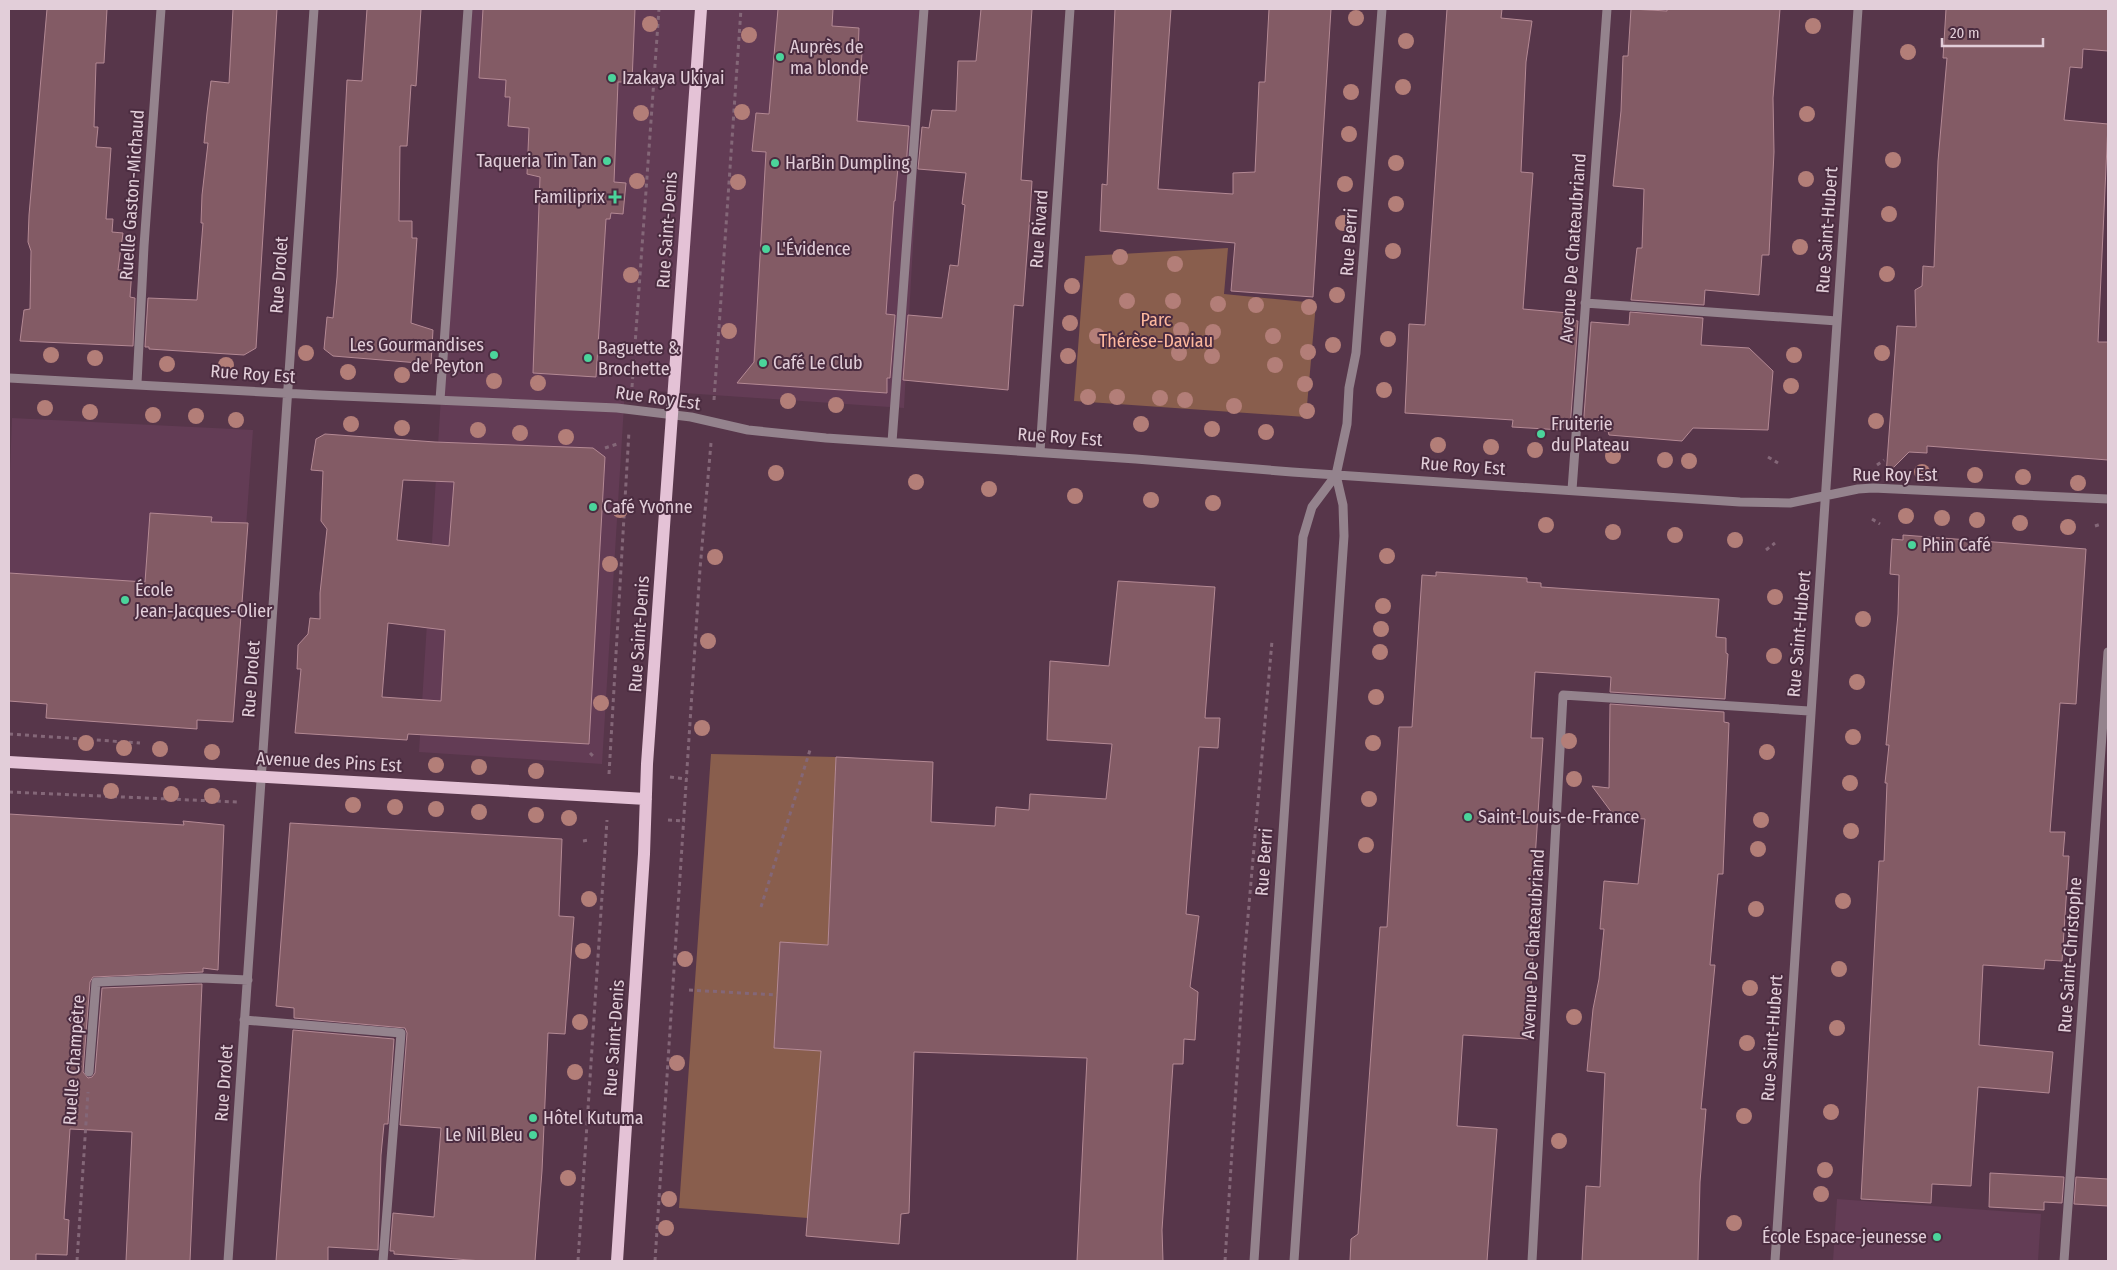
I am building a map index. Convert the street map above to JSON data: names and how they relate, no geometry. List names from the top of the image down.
{
  "streets": {
    "main road": ["Rue Saint-Denis", "Avenue des Pins Est"],
    "street": [
      "Ruelle Gaston-Michaud",
      "Rue Rivard",
      "Rue Saint-Hubert",
      "Rue Berri",
      "Avenue De Chateaubriand",
      "Rue Drolet",
      "Rue Roy Est",
      "Rue Saint-Christophe",
      "Ruelle Champêtre"
    ]
  },
  "crossings": [
    ["Ruelle Gaston-Michaud", "Rue Roy Est"],
    ["Rue Rivard", "Rue Roy Est"],
    ["Rue Saint-Denis", "Rue Roy Est"],
    ["Rue Saint-Denis", "Avenue des Pins Est"],
    ["Rue Saint-Hubert", "Avenue De Chateaubriand"],
    ["Rue Saint-Hubert", "Rue Roy Est"],
    ["Rue Berri", "Rue Roy Est"],
    ["Avenue De Chateaubriand", "Rue Roy Est"],
    ["Rue Drolet", "Rue Roy Est"],
    ["Rue Drolet", "Avenue des Pins Est"],
    ["Rue Drolet", "Ruelle Champêtre"]
  ],
  "parks": ["Parc Thérèse-Daviau"],
  "places": {
    "other": [
      "Auprès de ma blonde",
      "Izakaya Ukiyai",
      "Taqueria Tin Tan",
      "HarBin Dumpling",
      "L'Évidence",
      "Les Gourmandises de Peyton",
      "Baguette & Brochette",
      "Café Le Club",
      "Fruiterie du Plateau",
      "Café Yvonne",
      "Phin Café",
      "École Jean-Jacques-Olier",
      "Saint-Louis-de-France",
      "Hôtel Kutuma",
      "Le Nil Bleu",
      "École Espace-jeunesse"
    ],
    "health": ["Familiprix"]
  },
  "scale_bar": "20 m"
}
